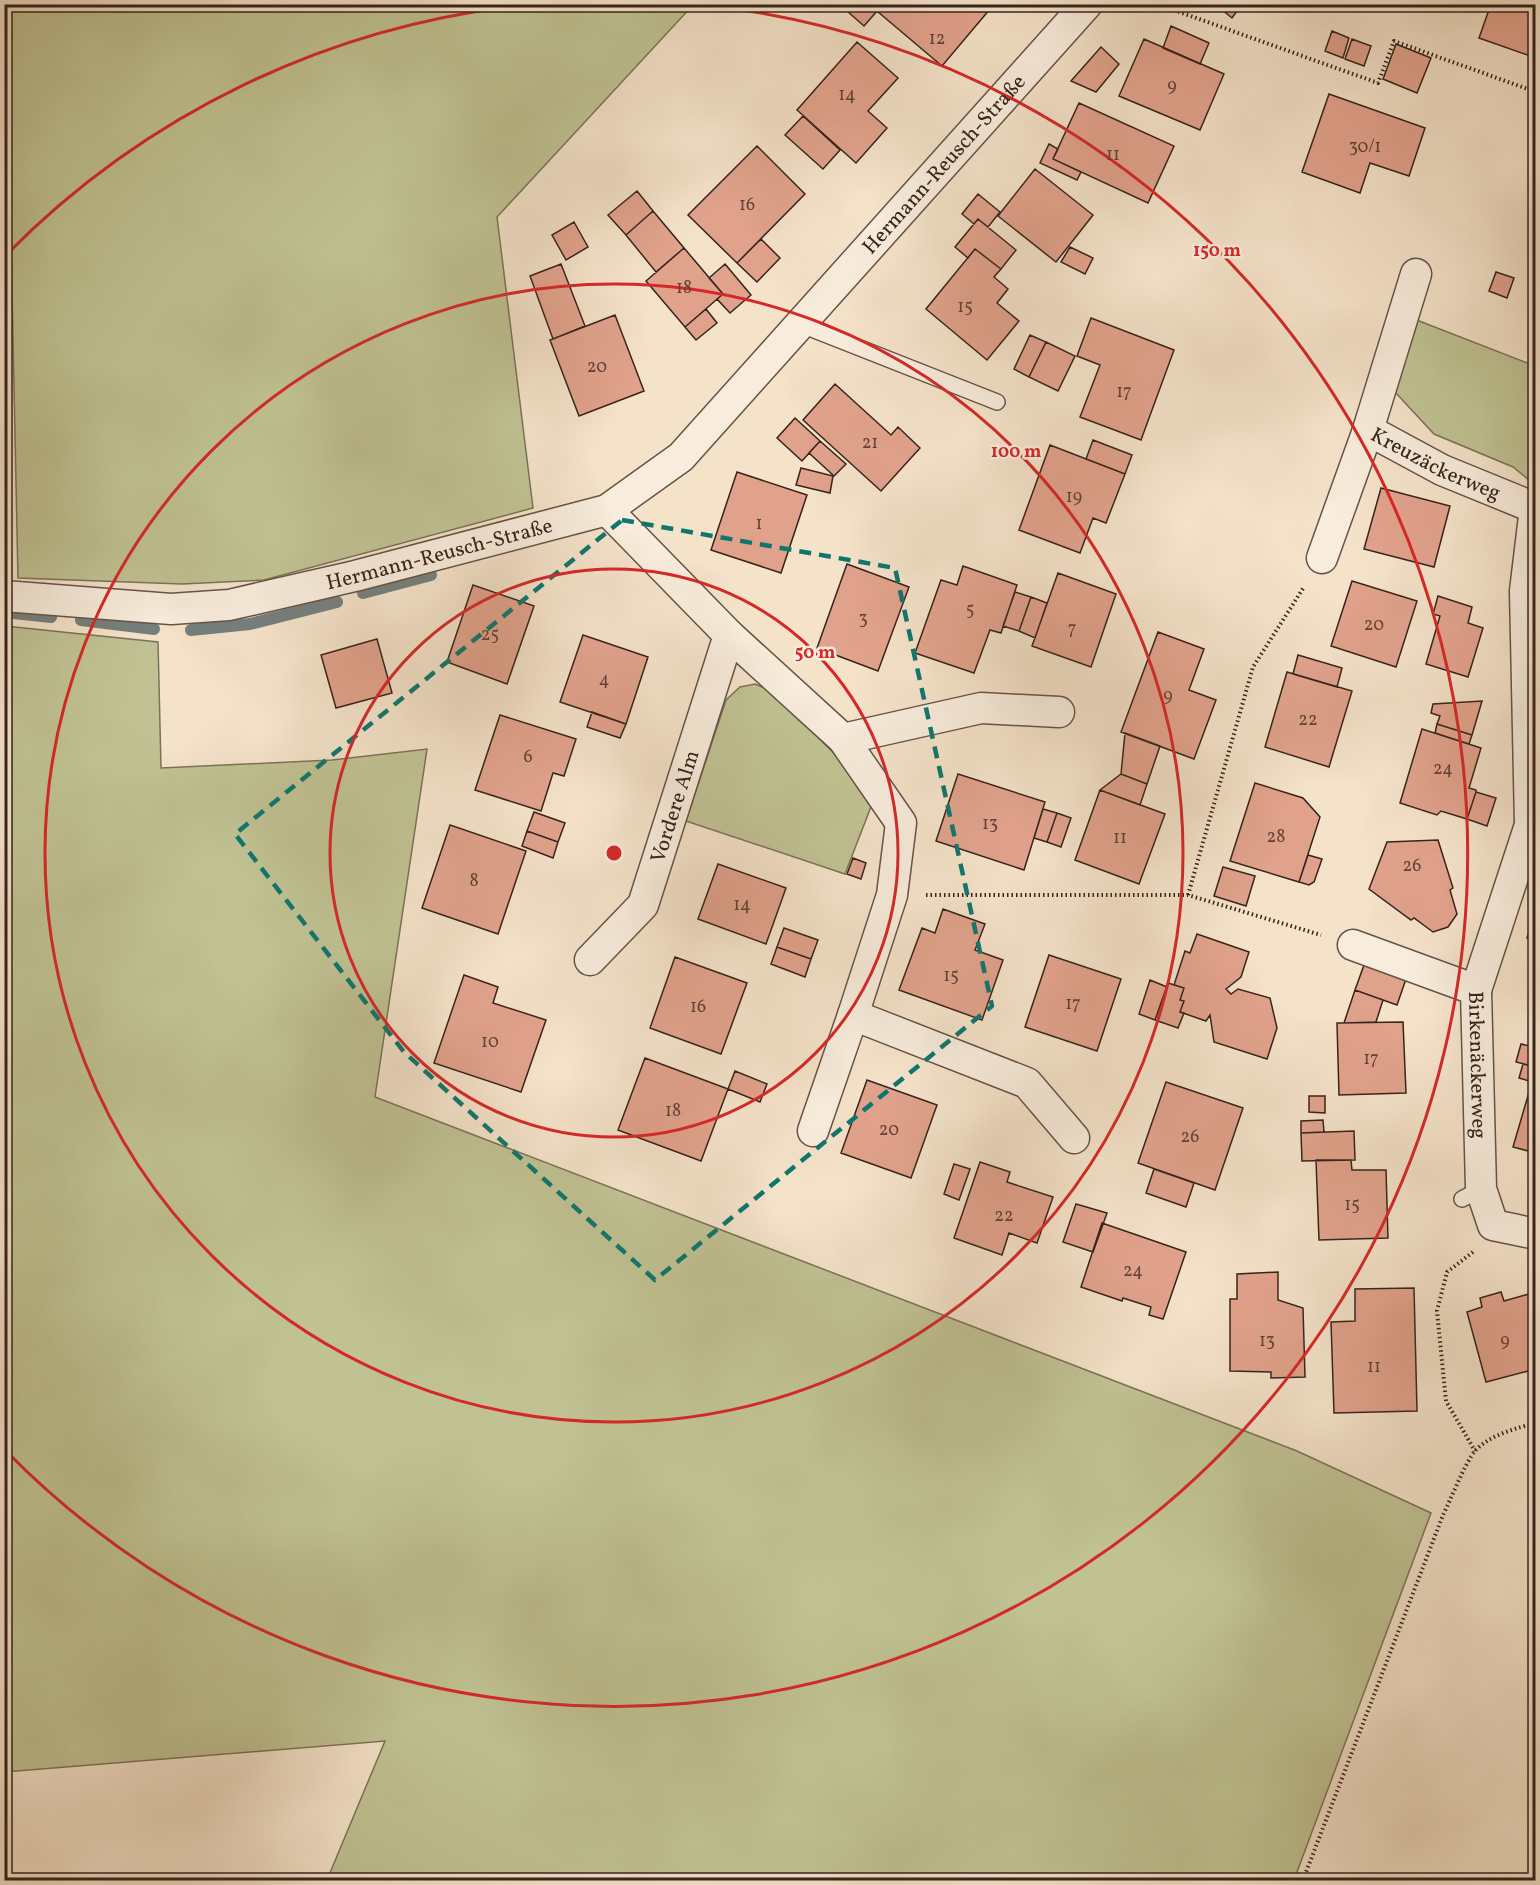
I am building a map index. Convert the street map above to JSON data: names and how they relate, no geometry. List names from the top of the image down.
{
  "streets": {
    "street": [
      "Hermann-Reusch-Straße",
      "Kreuzäckerweg",
      "Vordere Alm",
      "Birkenäckerweg"
    ]
  },
  "crossings": [
    ["Kreuzäckerweg", "Birkenäckerweg"]
  ],
  "house_numbers": [
    "12",
    "9",
    "14",
    "30/1",
    "11",
    "16",
    "18",
    "15",
    "20",
    "17",
    "21",
    "19",
    "1",
    "5",
    "3",
    "20",
    "7",
    "25",
    "4",
    "9",
    "22",
    "6",
    "24",
    "13",
    "28",
    "11",
    "26",
    "8",
    "14",
    "15",
    "17",
    "16",
    "10",
    "17",
    "18",
    "20",
    "26",
    "15",
    "22",
    "24",
    "13",
    "9",
    "11"
  ],
  "rings": ["150 m", "100 m", "50 m"]
}
